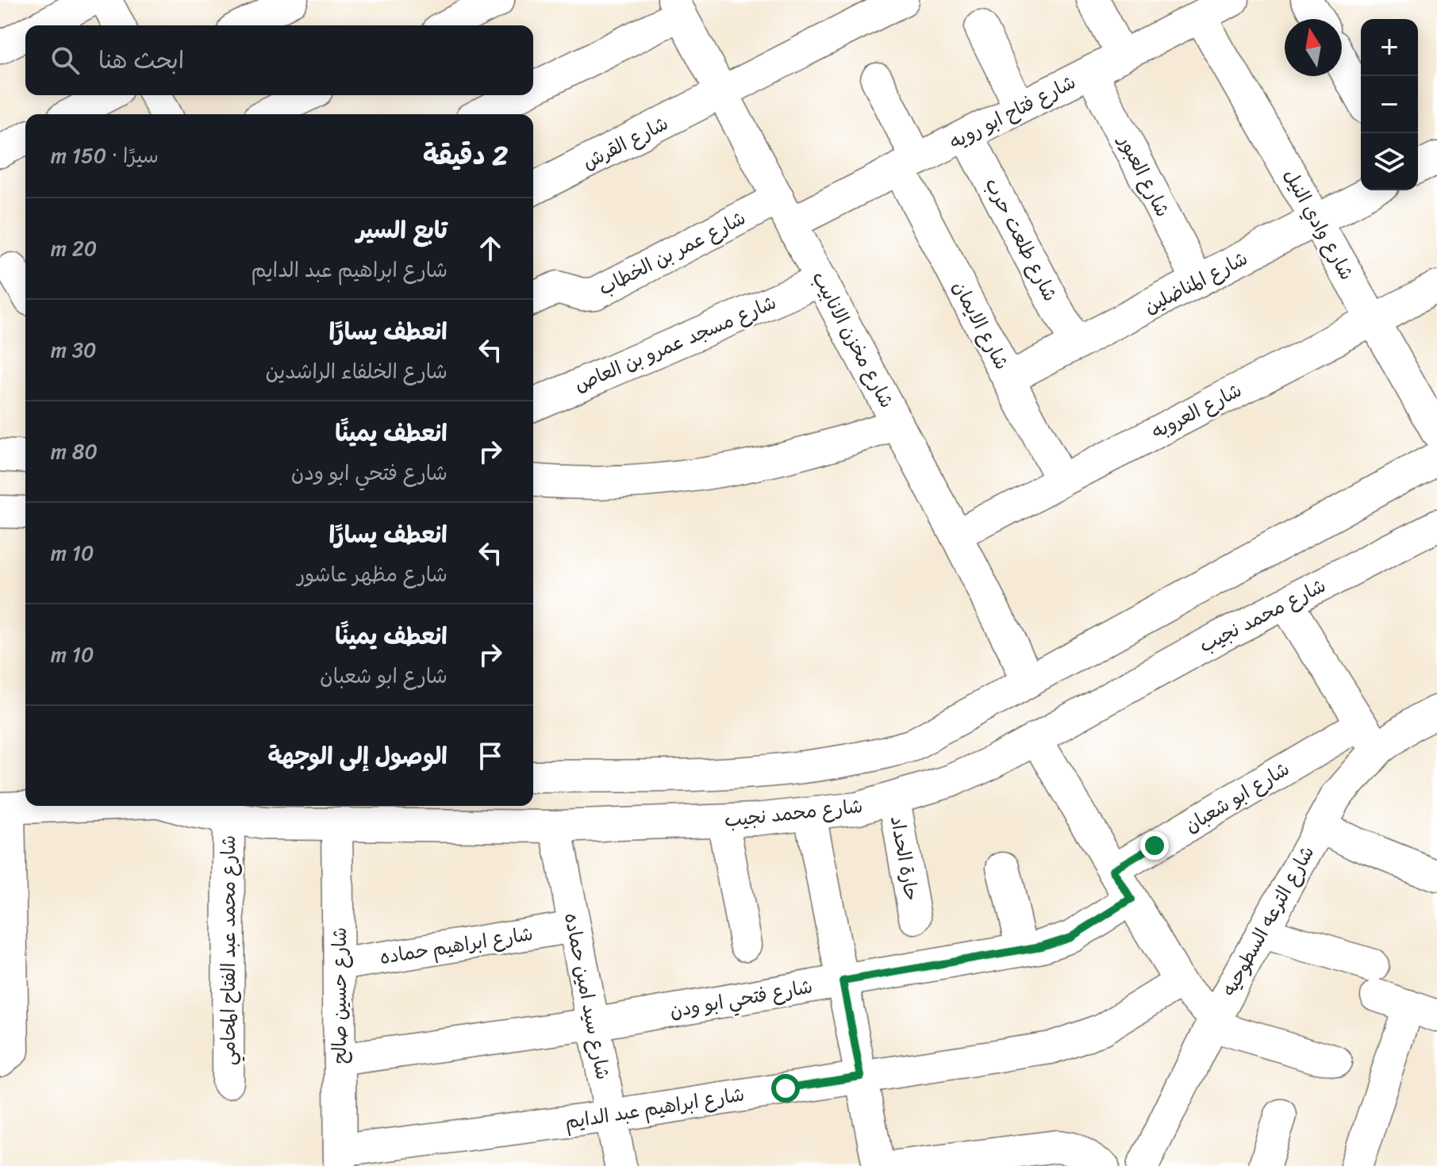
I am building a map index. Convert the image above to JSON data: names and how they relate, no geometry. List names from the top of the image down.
{
  "streets": {
    "street": [
      "شارع فتاح ابو رويه",
      "شارع القرش",
      "شارع العبور",
      "شارع وادي النيل",
      "شارع طلعت حرب",
      "شارع عمر بن الخطاب",
      "شارع المناضلين",
      "شارع الايمان",
      "شارع مخزن الانابيب",
      "شارع مسجد عمرو بن العاص",
      "شارع العروبه",
      "شارع محمد نجيب",
      "شارع ابو شعبان",
      "حارة الحداد",
      "شارع الترعه السطوحيه",
      "شارع ابراهيم حماده",
      "شارع محمد عبد الفتاح المحامي",
      "شارع حسين صالح",
      "شارع سيد امين حماده",
      "شارع فتحي ابو ودن",
      "شارع ابراهيم عبد الدايم"
    ]
  },
  "crossings": [
    ["شارع فتاح ابو رويه", "شارع العبور"],
    ["شارع فتاح ابو رويه", "شارع وادي النيل"],
    ["شارع فتاح ابو رويه", "شارع طلعت حرب"],
    ["شارع فتاح ابو رويه", "شارع عمر بن الخطاب"],
    ["شارع فتاح ابو رويه", "شارع الايمان"],
    ["شارع فتاح ابو رويه", "شارع مخزن الانابيب"],
    ["شارع القرش", "شارع مخزن الانابيب"],
    ["شارع العبور", "شارع المناضلين"],
    ["شارع وادي النيل", "شارع المناضلين"],
    ["شارع وادي النيل", "شارع العروبه"],
    ["شارع طلعت حرب", "شارع المناضلين"],
    ["شارع عمر بن الخطاب", "شارع مخزن الانابيب"],
    ["شارع المناضلين", "شارع الايمان"],
    ["شارع الايمان", "شارع العروبه"],
    ["شارع مخزن الانابيب", "شارع مسجد عمرو بن العاص"],
    ["شارع مخزن الانابيب", "شارع العروبه"],
    ["شارع محمد نجيب", "حارة الحداد"],
    ["شارع محمد نجيب", "شارع محمد عبد الفتاح المحامي"],
    ["شارع محمد نجيب", "شارع حسين صالح"],
    ["شارع محمد نجيب", "شارع سيد امين حماده"],
    ["شارع ابو شعبان", "شارع الترعه السطوحيه"],
    ["شارع ابراهيم حماده", "شارع حسين صالح"],
    ["شارع ابراهيم حماده", "شارع سيد امين حماده"],
    ["شارع حسين صالح", "شارع فتحي ابو ودن"],
    ["شارع حسين صالح", "شارع ابراهيم عبد الدايم"],
    ["شارع سيد امين حماده", "شارع فتحي ابو ودن"],
    ["شارع سيد امين حماده", "شارع ابراهيم عبد الدايم"]
  ],
  "north": "top",
  "page": {
    "map_buttons": ["+", "−"],
    "search": "ابحث هنا",
    "heading": ["2 دقيقة", "سيرًا · 150 m"],
    "list": [
      ["تابع السير", "شارع ابراهيم عبد الدايم", "20 m"],
      ["انعطف يسارًا", "شارع الخلفاء الراشدين", "30 m"],
      ["انعطف يمينًا", "شارع فتحي ابو ودن", "80 m"],
      ["انعطف يسارًا", "شارع مظهر عاشور", "10 m"],
      ["انعطف يمينًا", "شارع ابو شعبان", "10 m"],
      "الوصول إلى الوجهة"
    ]
  }
}
